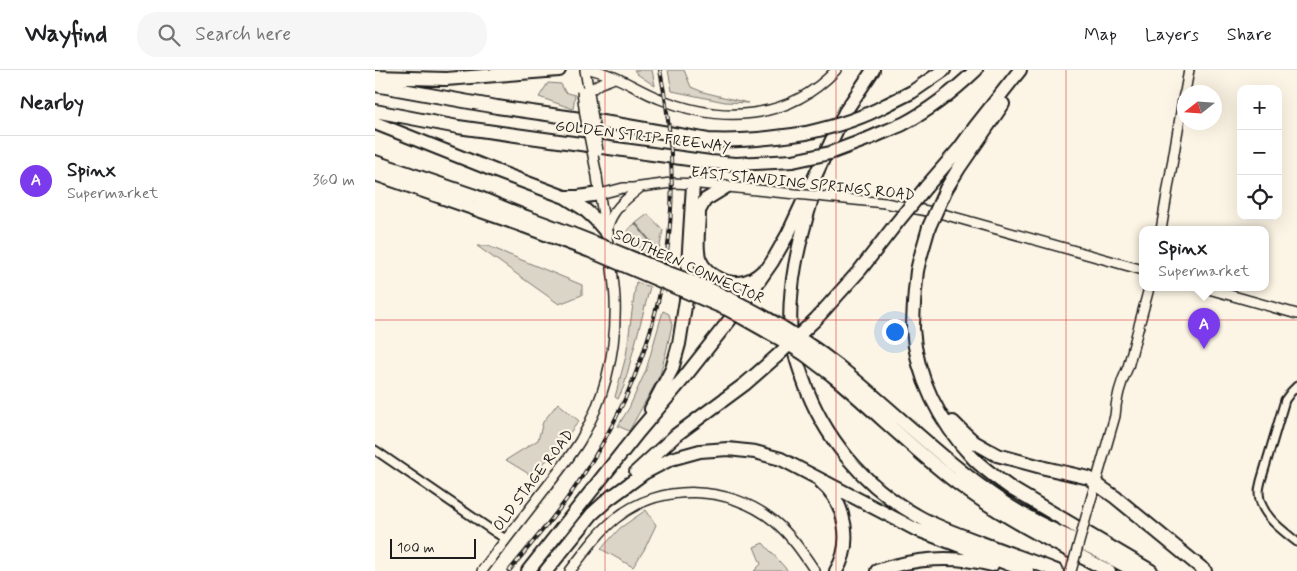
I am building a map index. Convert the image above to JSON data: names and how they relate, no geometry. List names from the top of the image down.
{
  "streets": {
    "highway": ["GOLDEN STRIP FREEWAY", "SOUTHERN CONNECTOR"],
    "street": ["EAST STANDING SPRINGS ROAD", "OLD STAGE ROAD"]
  },
  "crossings": [
    ["EAST STANDING SPRINGS ROAD", "OLD STAGE ROAD"]
  ],
  "scale_bar": "100 m",
  "north": "left",
  "page": {
    "header": "Wayfind",
    "search": "Search here",
    "nav": ["Map", "Layers", "Share"],
    "heading": "Nearby",
    "map_buttons": ["+", "−"],
    "list": [
      {
        "mark": "A",
        "name": "Spinx",
        "note": "Supermarket",
        "value": "360 m"
      }
    ],
    "popup": ["Spinx", "Supermarket"],
    "pins": "A",
    "scale": "100 m"
  }
}
